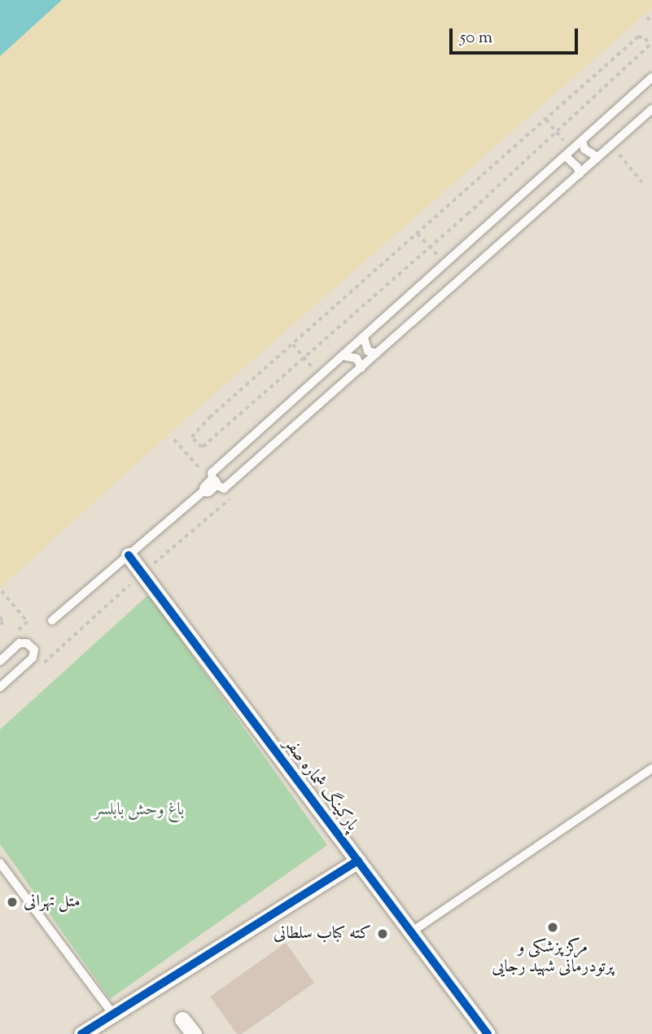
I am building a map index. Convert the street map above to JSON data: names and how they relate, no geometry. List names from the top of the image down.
{
  "streets": {
    "street": ["پارکینگ شماره صفر"]
  },
  "parks": ["باغ وحش بابلسر"],
  "places": ["متل تهرانی", "مرکز پزشکی و پرتودرمانی شهید رجایی", "کته کباب سلطانی"],
  "scale_bar": "50 m"
}
